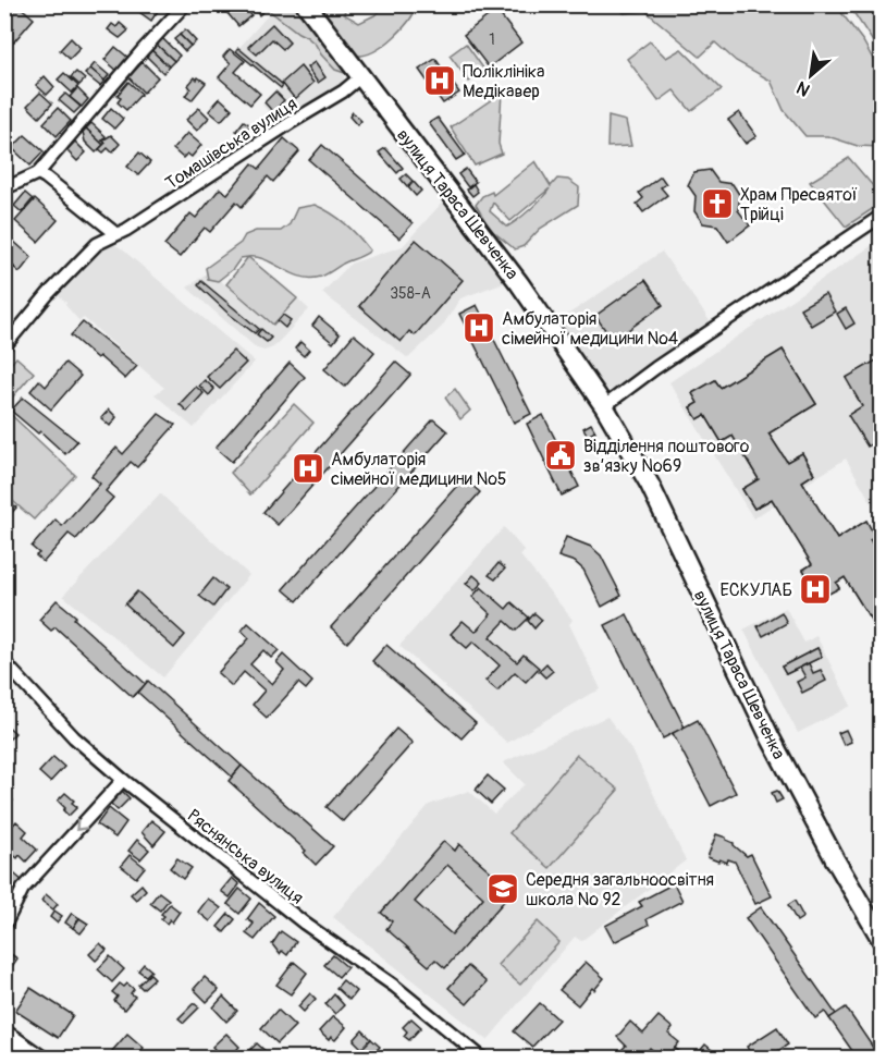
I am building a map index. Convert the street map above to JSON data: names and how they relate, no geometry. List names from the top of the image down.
{
  "streets": {
    "main road": ["вулиця Тараса Шевченка"],
    "street": ["Томашівська вулиця", "Ряснянська вулиця"]
  },
  "crossings": [
    ["Томашівська вулиця", "вулиця Тараса Шевченка"]
  ],
  "places": {
    "hospital": [
      "Поліклініка Медікавер",
      "Амбулаторія сімейної медицини №4",
      "Амбулаторія сімейної медицини №5",
      "ЕСКУЛАБ"
    ],
    "church": ["Храм Пресвятої Трійці"],
    "public building": ["Відділення поштового зв’язку №69"],
    "school or university": ["Середня загальноосвітня школа № 92"]
  },
  "house_numbers": ["1", "358-А"],
  "north": "bottom left"
}
